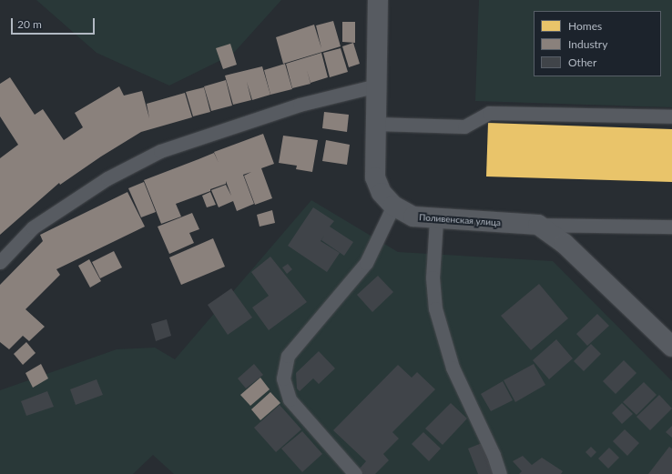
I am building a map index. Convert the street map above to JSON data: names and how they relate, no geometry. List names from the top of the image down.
{
  "streets": {
    "street": ["Поливенская улица"]
  },
  "legend": ["Homes", "Industry", "Other"],
  "scale_bar": "20 m"
}
